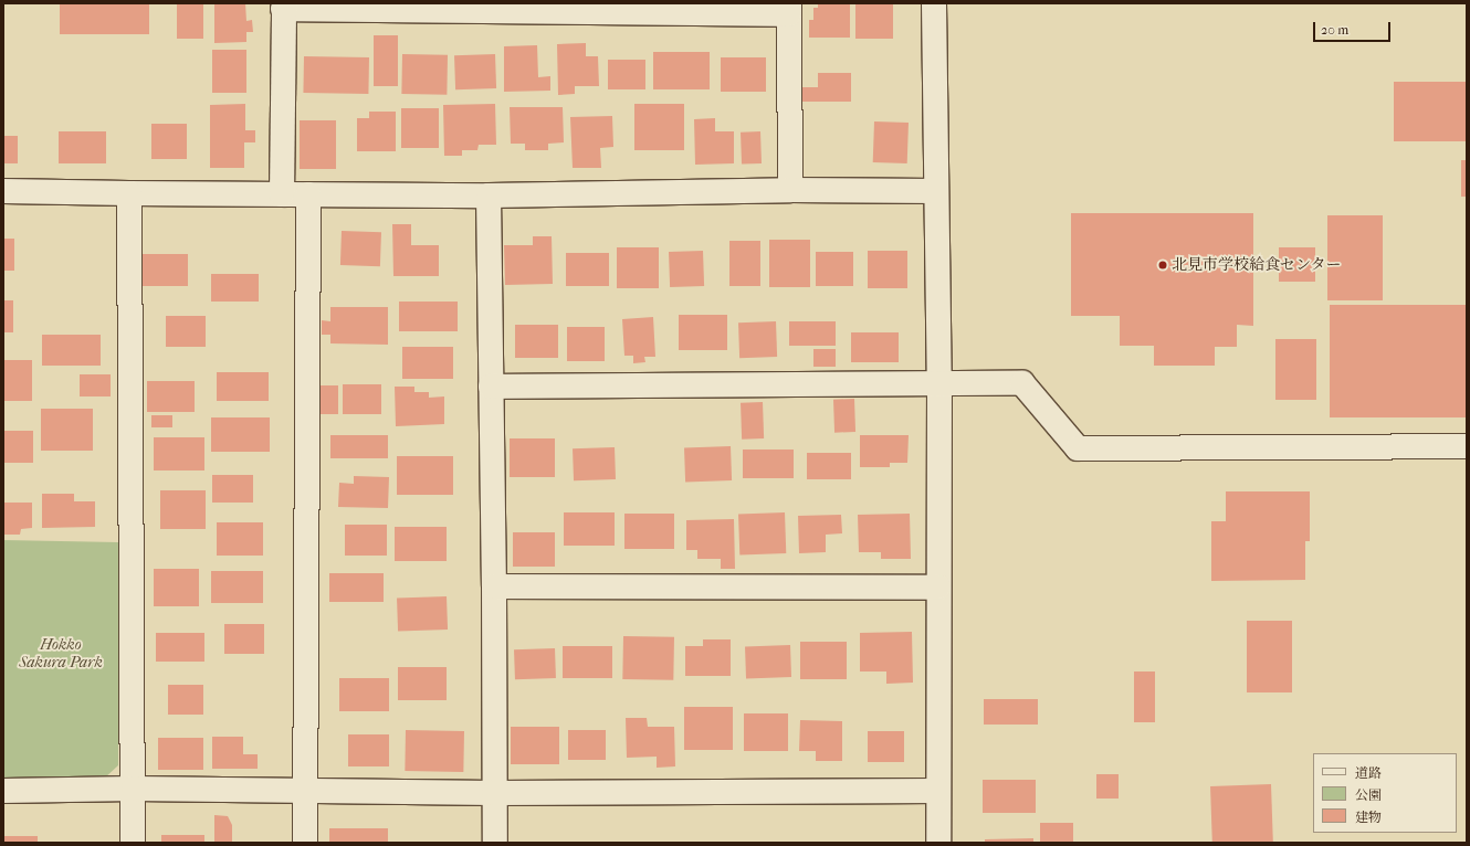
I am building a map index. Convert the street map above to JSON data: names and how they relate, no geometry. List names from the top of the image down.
{
  "parks": ["Hokko Sakura Park"],
  "places": ["北見市学校給食センター"],
  "legend": ["道路", "公園", "建物"],
  "scale_bar": "20 m"
}
